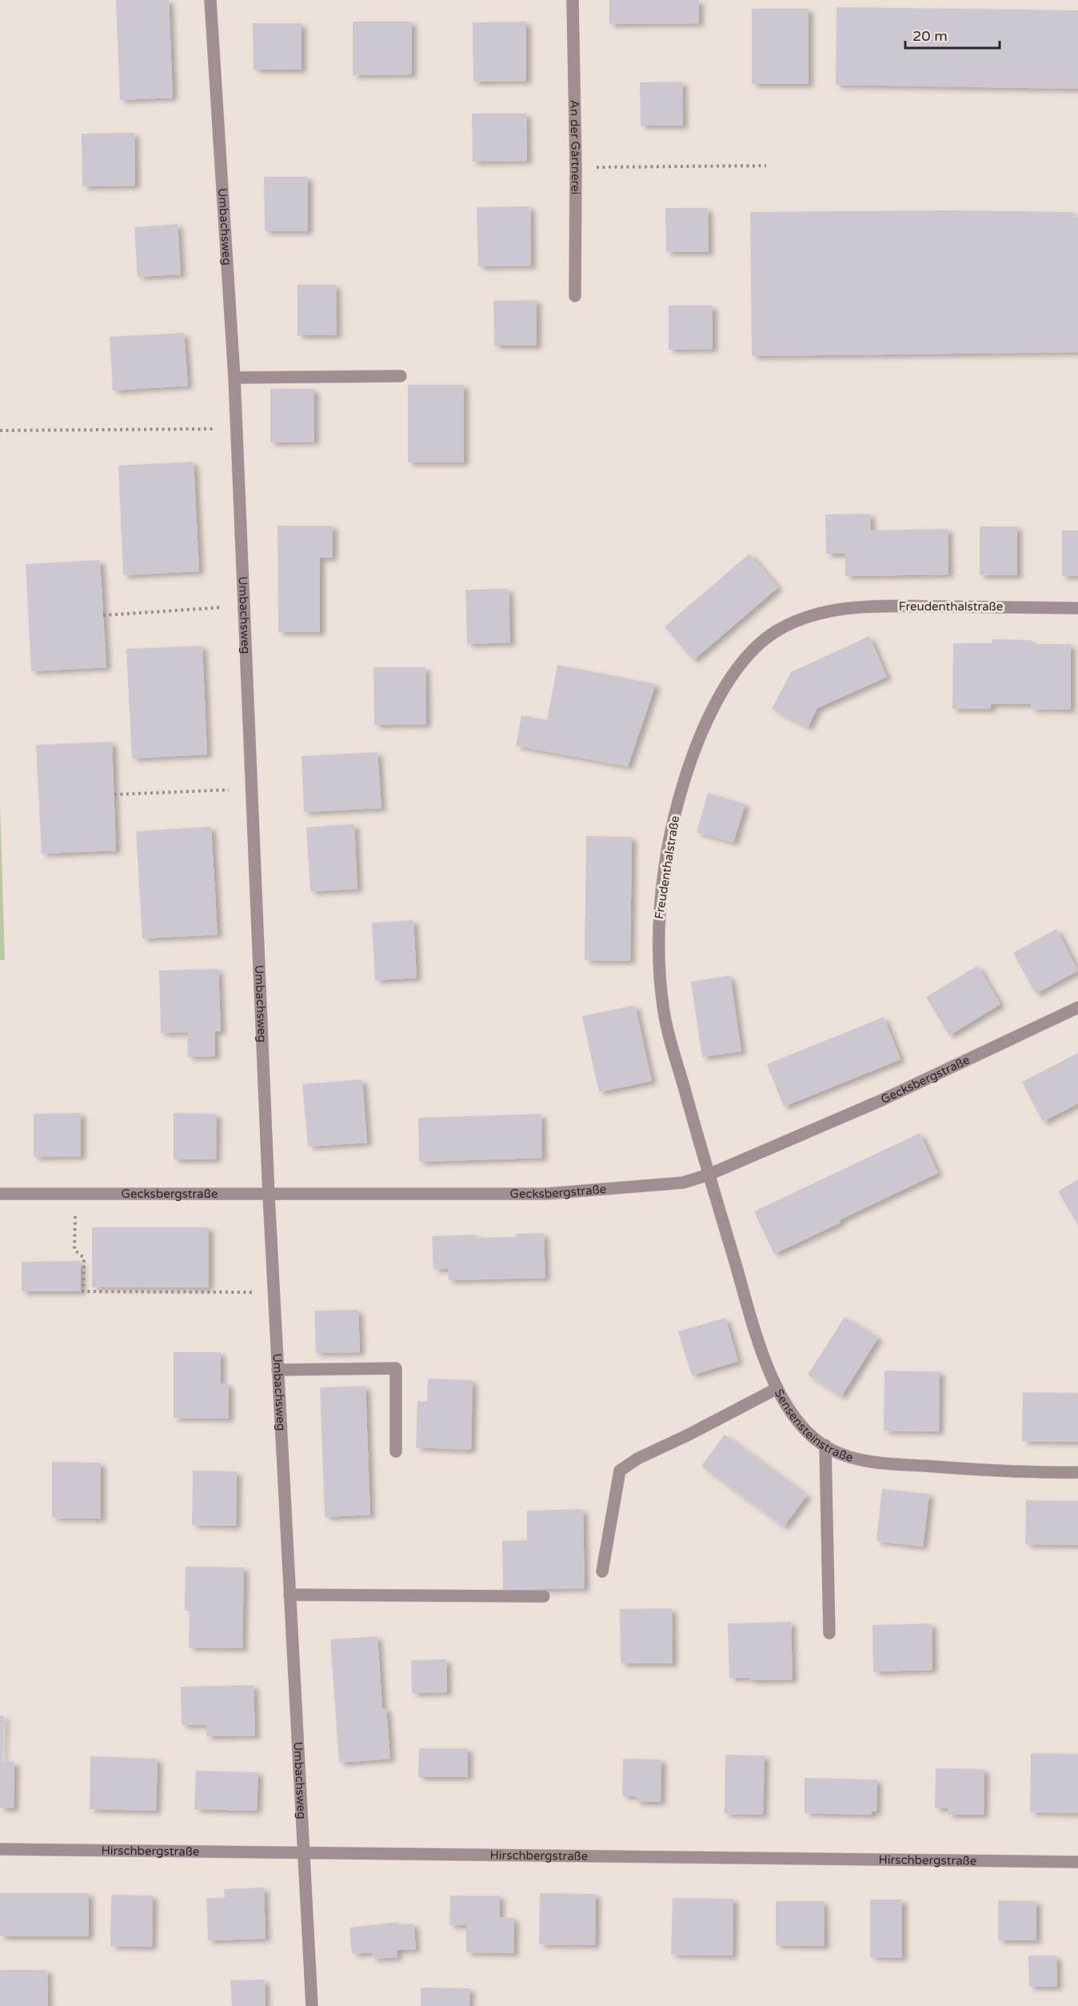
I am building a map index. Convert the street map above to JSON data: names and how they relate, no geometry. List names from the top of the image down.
{
  "streets": {
    "street": [
      "An der Gärtnerei",
      "Umbachsweg",
      "Freudenthalstraße",
      "Gecksbergstraße",
      "Sensensteinstraße",
      "Hirschbergstraße"
    ]
  },
  "crossings": [
    ["Umbachsweg", "Gecksbergstraße"],
    ["Umbachsweg", "Hirschbergstraße"],
    ["Freudenthalstraße", "Gecksbergstraße"],
    ["Freudenthalstraße", "Sensensteinstraße"],
    ["Gecksbergstraße", "Sensensteinstraße"]
  ],
  "scale_bar": "20 m"
}
